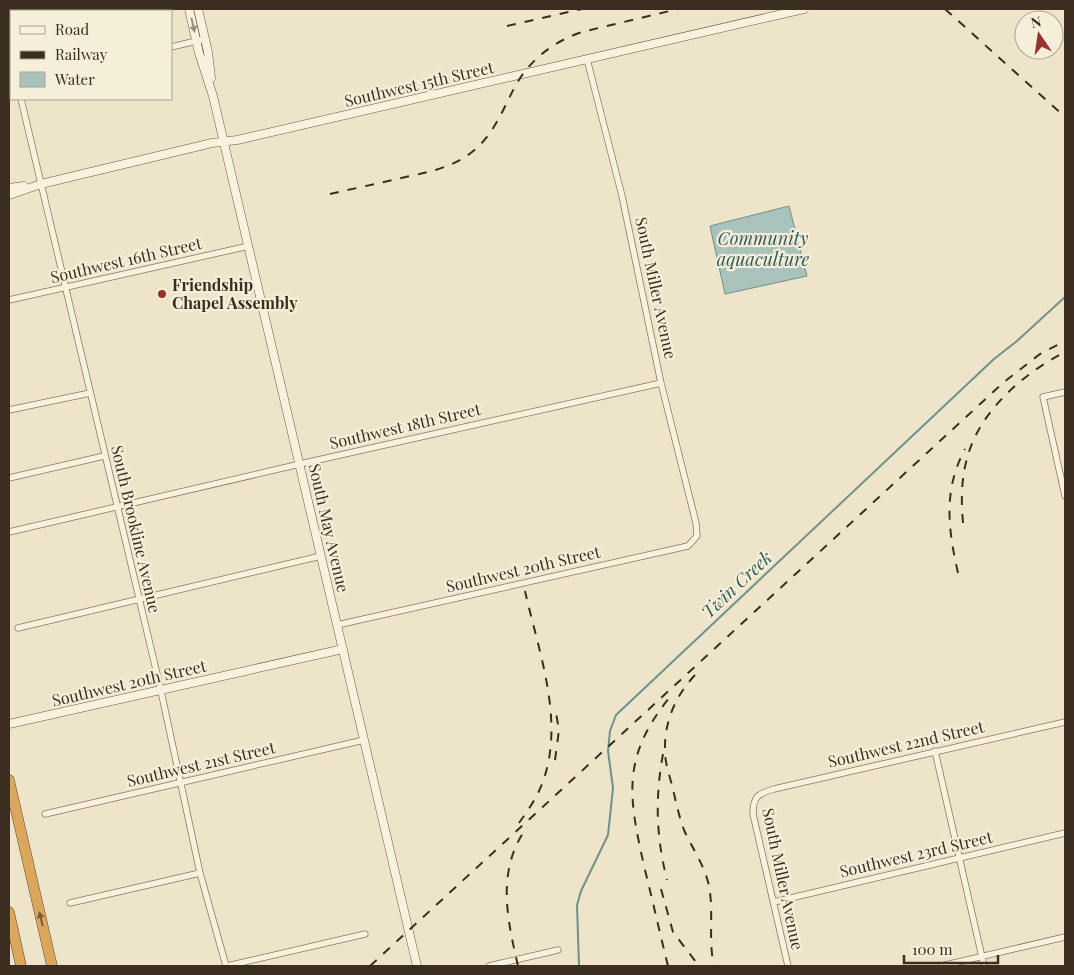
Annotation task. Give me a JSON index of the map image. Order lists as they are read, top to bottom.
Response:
{
  "streets": {
    "main road": ["Southwest 15th Street", "South May Avenue", "Southwest 20th Street"],
    "street": [
      "Southwest 16th Street",
      "South Miller Avenue",
      "Southwest 18th Street",
      "South Brookline Avenue",
      "Southwest 22nd Street",
      "Southwest 21st Street",
      "Southwest 23rd Street"
    ]
  },
  "crossings": [
    ["Southwest 15th Street", "South Miller Avenue"],
    ["Southwest 15th Street", "South May Avenue"],
    ["Southwest 15th Street", "South Brookline Avenue"],
    ["Southwest 16th Street", "South May Avenue"],
    ["Southwest 16th Street", "South Brookline Avenue"],
    ["South Miller Avenue", "Southwest 18th Street"],
    ["South Miller Avenue", "Southwest 20th Street"],
    ["South Miller Avenue", "Southwest 22nd Street"],
    ["South Miller Avenue", "Southwest 23rd Street"],
    ["Southwest 18th Street", "South May Avenue"],
    ["Southwest 18th Street", "South Brookline Avenue"],
    ["South May Avenue", "Southwest 20th Street"],
    ["South May Avenue", "Southwest 21st Street"],
    ["South Brookline Avenue", "Southwest 20th Street"],
    ["South Brookline Avenue", "Southwest 21st Street"]
  ],
  "water": ["Community aquaculture", "Twin Creek"],
  "places": ["Friendship Chapel Assembly"],
  "legend": ["Road", "Railway", "Water"],
  "scale_bar": "100 m",
  "north": "top"
}
